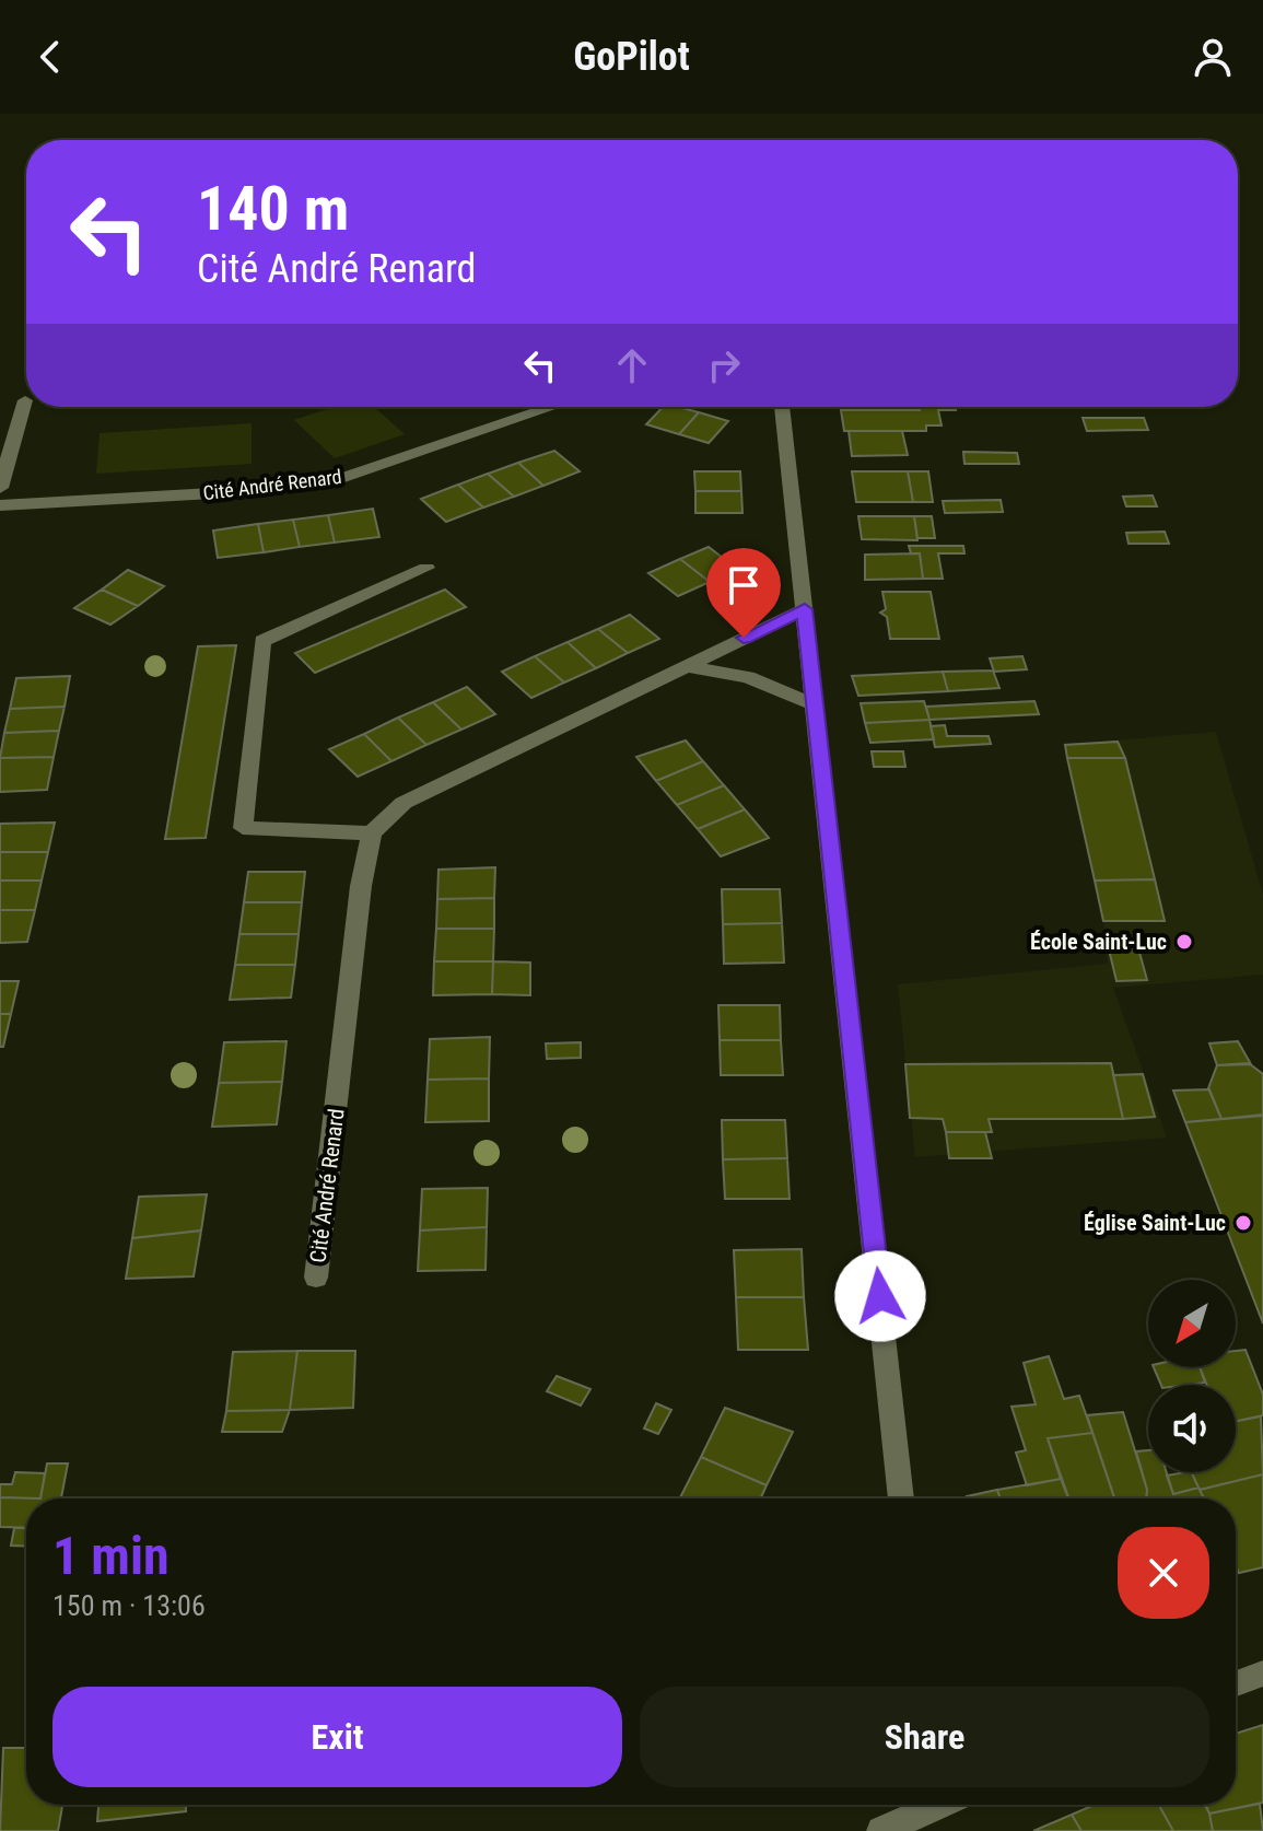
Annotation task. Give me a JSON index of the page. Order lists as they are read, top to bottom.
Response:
{
  "streets": {
    "street": ["Cité André Renard"]
  },
  "places": ["École Saint-Luc", "Église Saint-Luc"],
  "north": "bottom left",
  "page": {
    "header": "GoPilot",
    "turn": ["140 m", "Cité André Renard"],
    "heading": ["1 min", "150 m · 13:06"],
    "buttons": ["Exit", "Share"]
  }
}
